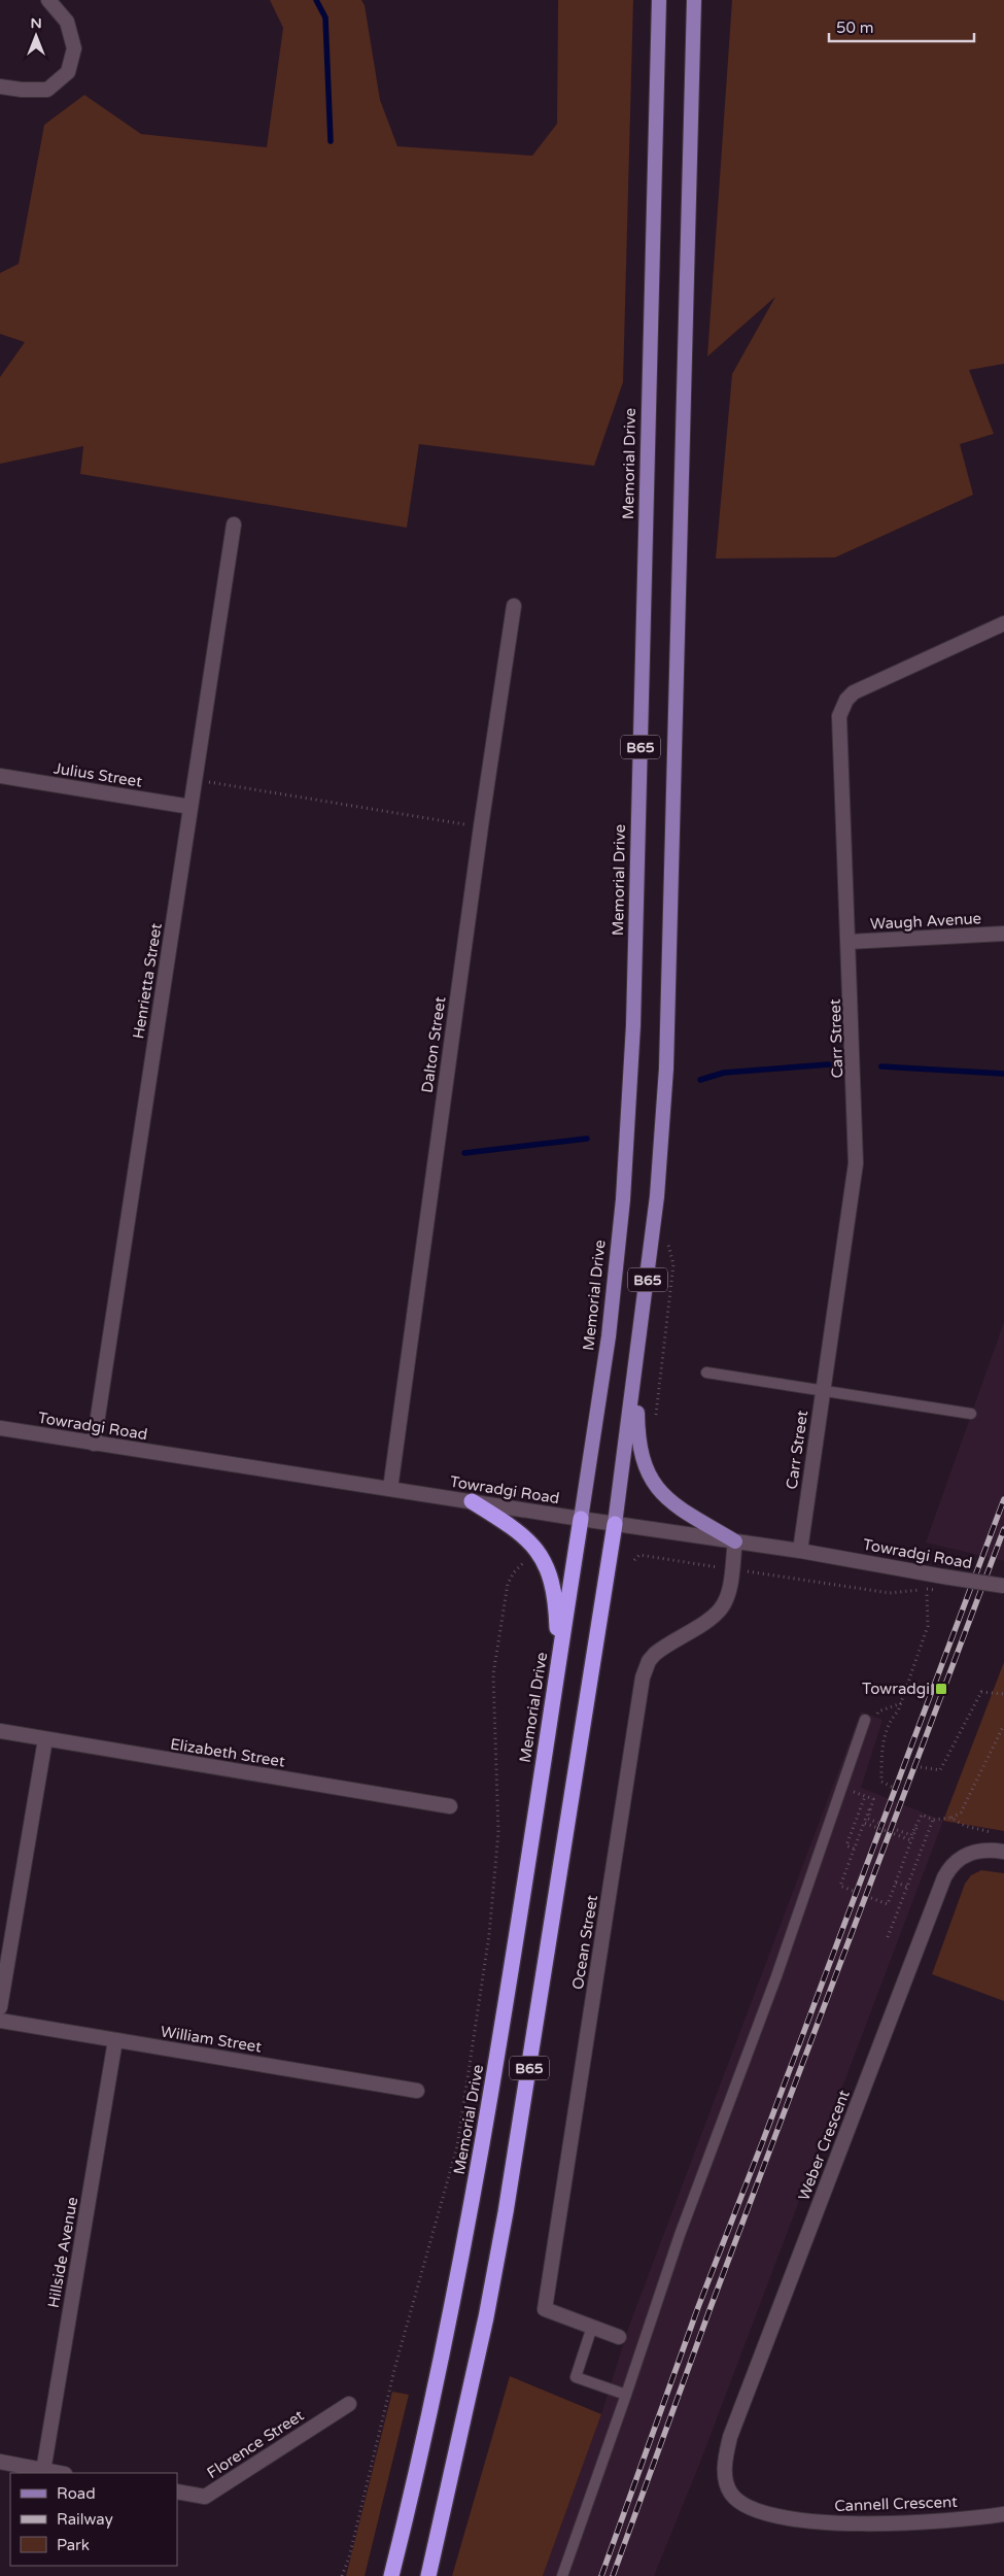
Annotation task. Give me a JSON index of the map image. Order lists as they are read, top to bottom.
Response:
{
  "streets": {
    "highway": ["Memorial Drive", "B65"],
    "street": [
      "Julius Street",
      "Waugh Avenue",
      "Henrietta Street",
      "Carr Street",
      "Dalton Street",
      "Towradgi Road",
      "Elizabeth Street",
      "Ocean Street",
      "William Street",
      "Weber Crescent",
      "Hillside Avenue",
      "Florence Street",
      "Cannell Crescent"
    ]
  },
  "crossings": [
    ["Memorial Drive", "Towradgi Road"],
    ["B65", "Towradgi Road"],
    ["Julius Street", "Henrietta Street"],
    ["Waugh Avenue", "Carr Street"],
    ["Henrietta Street", "Towradgi Road"],
    ["Carr Street", "Towradgi Road"],
    ["Dalton Street", "Towradgi Road"],
    ["Towradgi Road", "Ocean Street"],
    ["William Street", "Hillside Avenue"],
    ["Weber Crescent", "Cannell Crescent"]
  ],
  "places": {
    "transit": ["Towradgi"]
  },
  "legend": ["Road", "Railway", "Park"],
  "scale_bar": "50 m",
  "north": "top"
}
